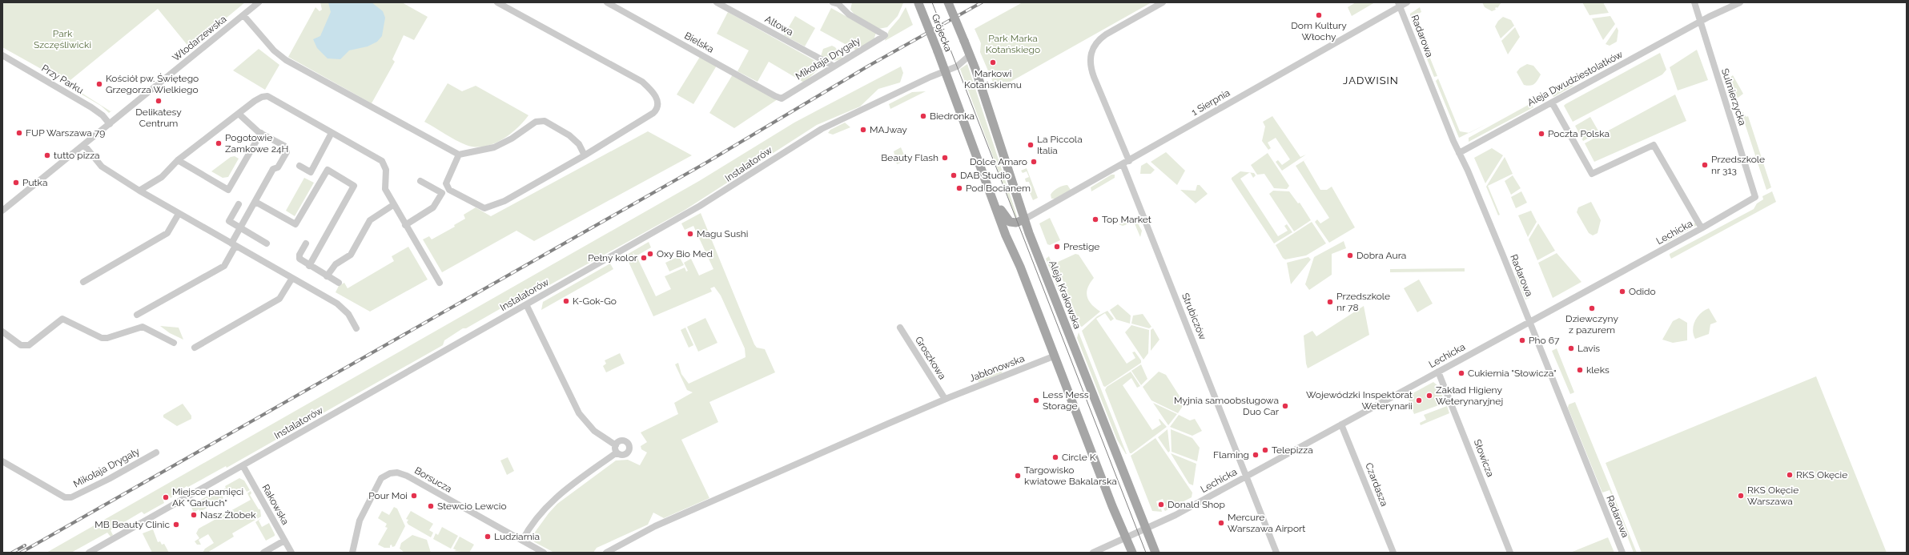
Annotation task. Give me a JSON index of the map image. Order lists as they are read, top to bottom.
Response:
{
  "streets": {
    "main road": ["Grójecka", "Aleja Krakowska"],
    "street": [
      "Altowa",
      "Radarowa",
      "Włodarzewska",
      "Bielska",
      "Mikołaja Drygały",
      "Aleja Dwudziestolatków",
      "Przy Parku",
      "Sulmierzycka",
      "1 Sierpnia",
      "Instalatorów",
      "Lechicka",
      "Strubiczów",
      "Groszkowa",
      "Jabłonowska",
      "Słowicza",
      "Borsucza",
      "Czardasza",
      "Rakowska"
    ]
  },
  "crossings": [
    ["Altowa", "Mikołaja Drygały"],
    ["Grójecka", "Instalatorów"],
    ["Grójecka", "Aleja Krakowska"],
    ["Radarowa", "Aleja Dwudziestolatków"],
    ["Radarowa", "1 Sierpnia"],
    ["Radarowa", "Lechicka"],
    ["Włodarzewska", "Przy Parku"],
    ["Bielska", "Mikołaja Drygały"],
    ["Aleja Dwudziestolatków", "Sulmierzycka"],
    ["Sulmierzycka", "Lechicka"],
    ["1 Sierpnia", "Aleja Krakowska"],
    ["1 Sierpnia", "Strubiczów"],
    ["Instalatorów", "Aleja Krakowska"],
    ["Instalatorów", "Rakowska"],
    ["Lechicka", "Aleja Krakowska"],
    ["Lechicka", "Strubiczów"],
    ["Lechicka", "Słowicza"],
    ["Lechicka", "Czardasza"],
    ["Groszkowa", "Jabłonowska"]
  ],
  "districts": ["JADWISIN"],
  "parks": ["Park Szczęśliwicki", "Park Marka Kotańskiego"],
  "places": [
    "Dom Kultury Włochy",
    "Markowi Kotańskiemu",
    "Kościół pw. Świętego Grzegorza Wielkiego",
    "Delikatesy Centrum",
    "Biedronka",
    "MAJway",
    "FUP Warszawa 79",
    "Poczta Polska",
    "Pogotowie Zamkowe 24H",
    "La Piccola Italia",
    "tutto pizza",
    "Beauty Flash",
    "Dolce Amaro",
    "Przedszkole nr 313",
    "DAB Studio",
    "Putka",
    "Pod Bocianem",
    "Top Market",
    "Magu Sushi",
    "Prestige",
    "Oxy Bio Med",
    "Dobra Aura",
    "Pełny kolor",
    "Odido",
    "K-Gok-Go",
    "Przedszkole nr 78",
    "Dziewczyny z pazurem",
    "Pho 67",
    "Lavis",
    "kleks",
    "Cukiernia \"Słowicza\"",
    "Zakład Higieny Weterynaryjnej",
    "Less Mess Storage",
    "Wojewódzki Inspektorat Weterynarii",
    "Myjnia samoobsługowa Duo Car",
    "Telepizza",
    "Flaming",
    "Circle K",
    "RKS Okęcie",
    "Targowisko kwiatowe Bakalarska",
    "Pour Moi",
    "RKS Okęcie Warszawa",
    "Miejsce pamięci AK \"Garłuch\"",
    "Donald Shop",
    "Stewcio Lewcio",
    "Nasz Żłobek",
    "Mercure Warszawa Airport",
    "MB Beauty Clinic",
    "Ludziarnia"
  ]
}
